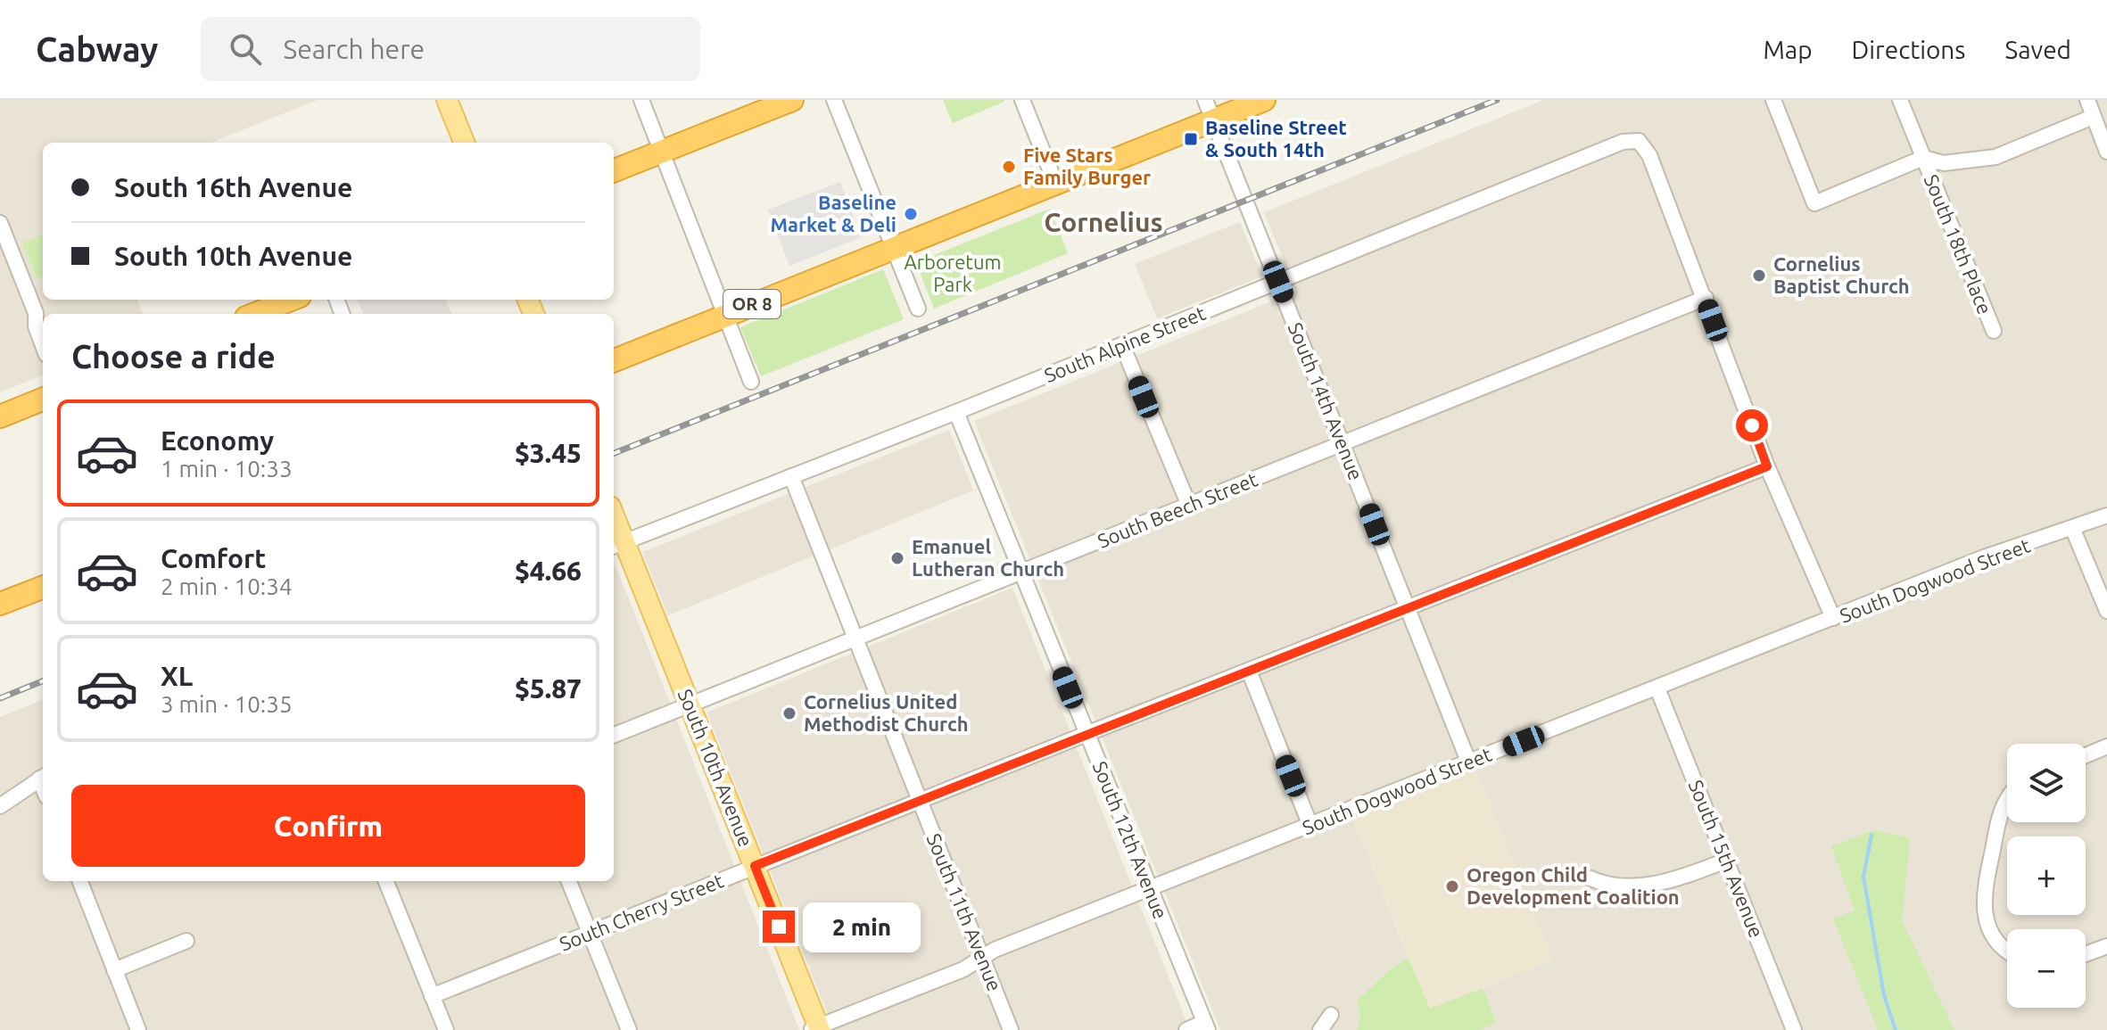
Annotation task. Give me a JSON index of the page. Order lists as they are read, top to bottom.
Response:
{
  "streets": {
    "highway": ["OR 8"],
    "main road": ["South 10th Avenue"],
    "street": [
      "South 18th Place",
      "South Alpine Street",
      "South 14th Avenue",
      "South Beech Street",
      "South Dogwood Street",
      "South 12th Avenue",
      "South 15th Avenue",
      "South Cherry Street",
      "South 11th Avenue"
    ]
  },
  "crossings": [
    ["OR 8", "South 14th Avenue"],
    ["South Alpine Street", "South 14th Avenue"],
    ["South Alpine Street", "South Beech Street"],
    ["South Alpine Street", "South 10th Avenue"],
    ["South Alpine Street", "South 12th Avenue"],
    ["South Alpine Street", "South 11th Avenue"],
    ["South 14th Avenue", "South Beech Street"],
    ["South 14th Avenue", "South Dogwood Street"],
    ["South 14th Avenue", "South Cherry Street"],
    ["South Beech Street", "South 10th Avenue"],
    ["South Beech Street", "South 12th Avenue"],
    ["South Beech Street", "South 11th Avenue"],
    ["South Dogwood Street", "South 10th Avenue"],
    ["South Dogwood Street", "South 12th Avenue"],
    ["South Dogwood Street", "South 15th Avenue"],
    ["South Dogwood Street", "South 11th Avenue"],
    ["South 10th Avenue", "South Cherry Street"],
    ["South 12th Avenue", "South Cherry Street"],
    ["South Cherry Street", "South 11th Avenue"]
  ],
  "districts": ["Cornelius"],
  "parks": ["Arboretum Park"],
  "places": {
    "transit": ["Baseline Street & South 14th"],
    "other": [
      "Five Stars Family Burger",
      "Baseline Market & Deli",
      "Cornelius Baptist Church",
      "Emanuel Lutheran Church",
      "Cornelius United Methodist Church",
      "Oregon Child Development Coalition"
    ]
  },
  "page": {
    "header": "Cabway",
    "search": "Search here",
    "nav": ["Map", "Directions", "Saved"],
    "banner": ["South 16th Avenue", "South 10th Avenue"],
    "heading": "Choose a ride",
    "list": [
      {
        "name": "Economy",
        "note": "1 min · 10:33",
        "value": "$3.45"
      },
      {
        "name": "Comfort",
        "note": "2 min · 10:34",
        "value": "$4.66"
      },
      {
        "name": "XL",
        "note": "3 min · 10:35",
        "value": "$5.87"
      }
    ],
    "map_buttons": ["+", "−"],
    "buttons": "Confirm",
    "bubble": "2 min"
  }
}
